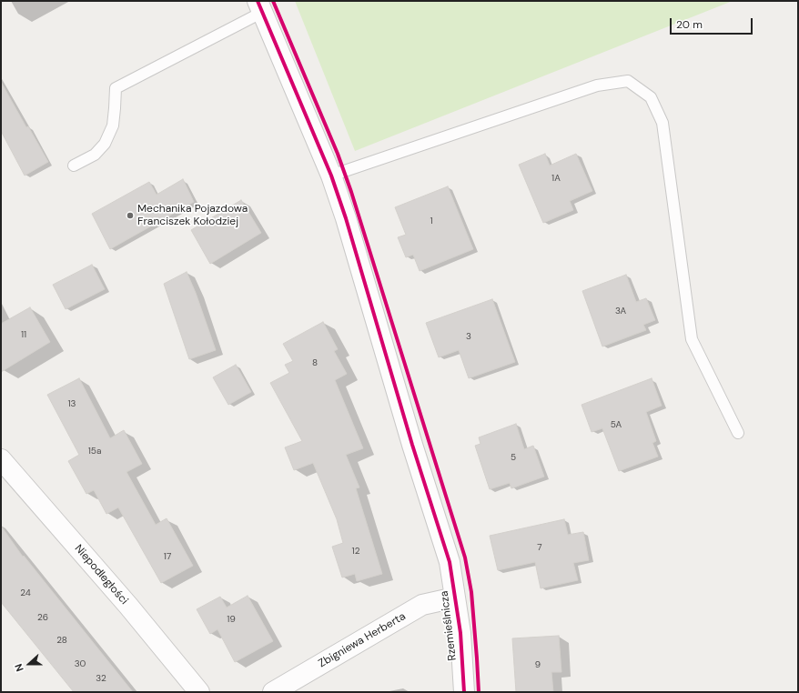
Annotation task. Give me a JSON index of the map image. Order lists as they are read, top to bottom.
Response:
{
  "streets": {
    "street": ["Niepodległości", "Rzemieślnicza", "Zbigniewa Herberta"]
  },
  "crossings": [
    ["Rzemieślnicza", "Zbigniewa Herberta"]
  ],
  "places": ["Mechanika Pojazdowa Franciszek Kołodziej"],
  "house_numbers": [
    "1A",
    "1",
    "3A",
    "11",
    "3",
    "8",
    "13",
    "5A",
    "15a",
    "5",
    "7",
    "12",
    "17",
    "24",
    "26",
    "19",
    "28",
    "30",
    "9",
    "32"
  ],
  "scale_bar": "20 m",
  "north": "left"
}
